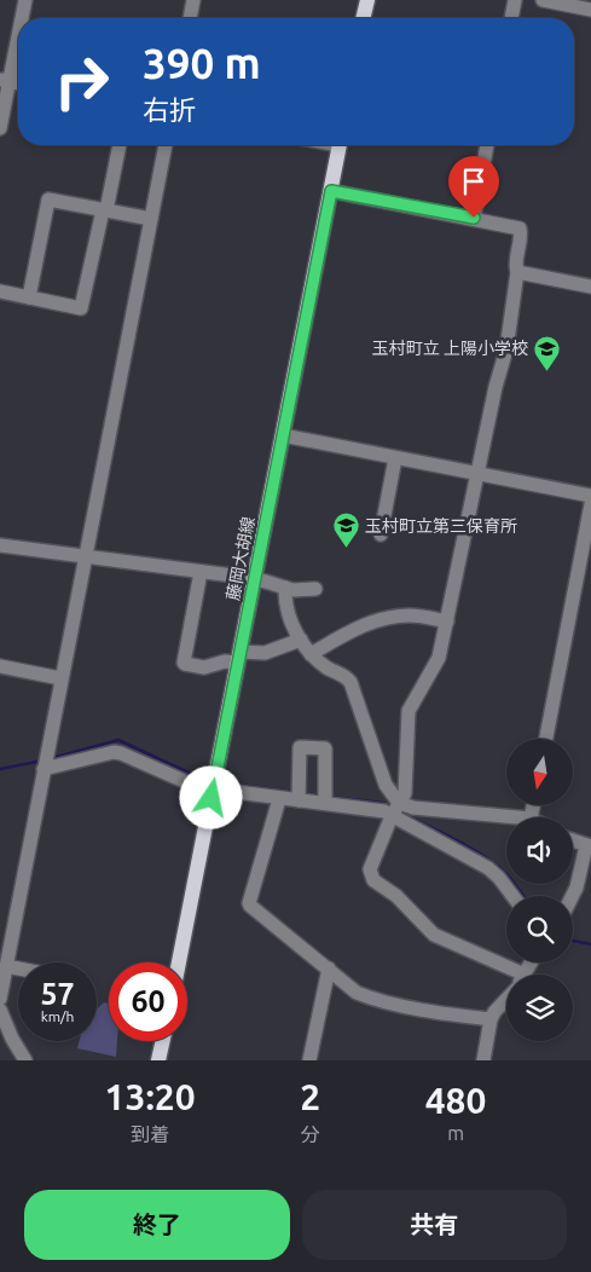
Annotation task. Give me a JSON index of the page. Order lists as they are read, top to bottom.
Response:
{
  "streets": {
    "main road": ["藤岡大胡線"]
  },
  "places": {
    "school or university": ["玉村町立 上陽小学校", "玉村町立第三保育所"]
  },
  "north": "bottom",
  "page": {
    "turn": ["390 m", "右折"],
    "speed": "57 km/h",
    "limit": "60",
    "eta": [
      "13:20",
      "到着",
      "2",
      "分",
      "480",
      "m"
    ],
    "buttons": ["終了", "共有"]
  }
}
